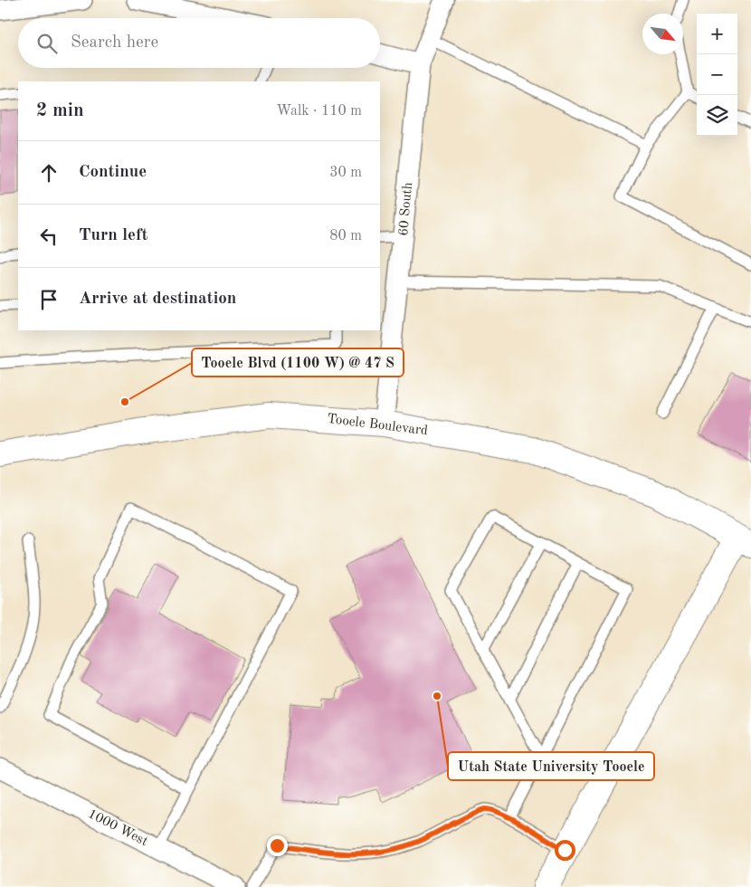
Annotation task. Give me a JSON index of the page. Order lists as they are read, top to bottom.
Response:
{
  "streets": {
    "street": ["60 South", "Tooele Boulevard", "1000 West"]
  },
  "crossings": [
    ["60 South", "Tooele Boulevard"]
  ],
  "places": ["Tooele Blvd (1100 W) @ 47 S", "Utah State University Tooele"],
  "north": "bottom right",
  "page": {
    "map_buttons": ["+", "−"],
    "search": "Search here",
    "heading": ["2 min", "Walk · 110 m"],
    "list": [
      ["Continue", "30 m"],
      ["Turn left", "80 m"],
      "Arrive at destination"
    ]
  }
}
